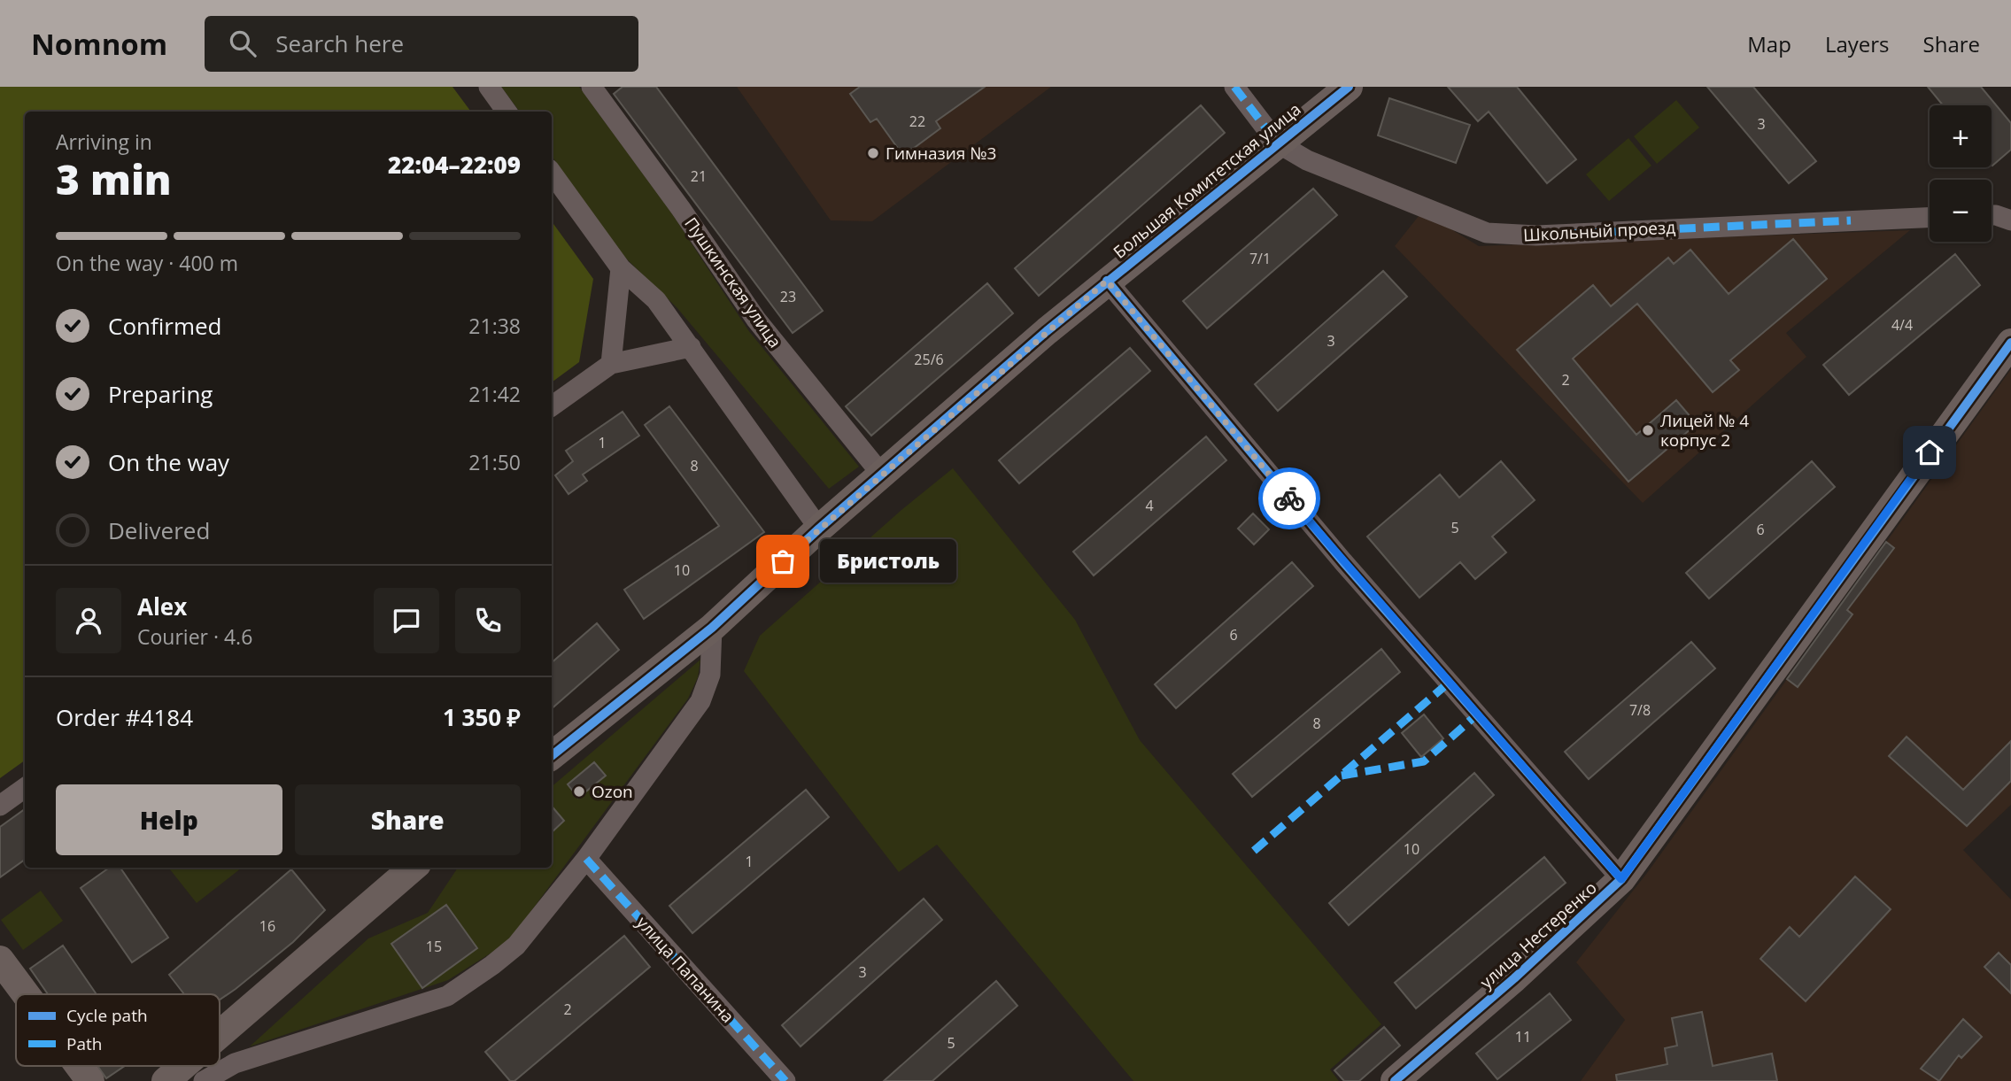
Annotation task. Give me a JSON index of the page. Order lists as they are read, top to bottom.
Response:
{
  "streets": {
    "street": [
      "Большая Комитетская улица",
      "Школьный проезд",
      "Пушкинская улица",
      "улица Нестеренко",
      "улица Папанина"
    ]
  },
  "crossings": [
    ["Большая Комитетская улица", "Школьный проезд"],
    ["Большая Комитетская улица", "Пушкинская улица"]
  ],
  "places": [
    "Гимназия №3",
    "Лицей № 4 корпус 2",
    "Бристоль",
    "Ozon"
  ],
  "house_numbers": [
    "22",
    "3",
    "21",
    "7/1",
    "23",
    "4/4",
    "3",
    "25/6",
    "2",
    "1",
    "8",
    "4",
    "5",
    "6",
    "10",
    "6",
    "7/8",
    "8",
    "10",
    "1",
    "16",
    "15",
    "3",
    "2",
    "11",
    "5"
  ],
  "legend": ["Cycle path", "Path"],
  "page": {
    "header": "Nomnom",
    "search": "Search here",
    "nav": ["Map", "Layers", "Share"],
    "map_buttons": ["+", "−"],
    "heading": ["3 min", "Arriving in", "22:04–22:09"],
    "panel": [
      "Alex",
      "Courier · 4.6",
      "Order #4184",
      "1 350 ₽"
    ],
    "bar": "On the way · 400 m",
    "list": [
      ["Confirmed", "21:38"],
      ["Preparing", "21:42"],
      ["On the way", "21:50"],
      "Delivered"
    ],
    "bubble": "Бристоль",
    "buttons": ["Help", "Share"]
  }
}
